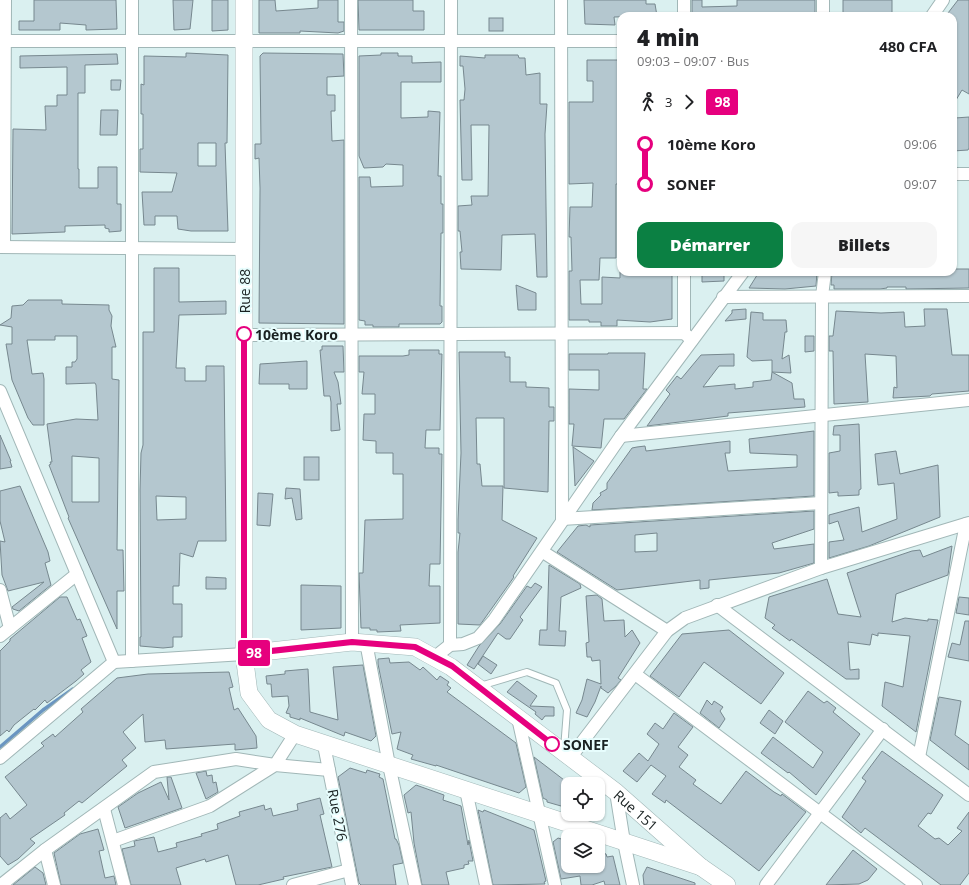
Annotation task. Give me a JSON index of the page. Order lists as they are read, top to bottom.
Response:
{
  "streets": {
    "main road": ["Rue 88", "Rue 151"],
    "street": ["Rue 276"]
  },
  "crossings": [
    ["Rue 88", "Rue 151"],
    ["Rue 88", "Rue 276"]
  ],
  "places": ["10ème Koro", "SONEF"],
  "lines": ["bus line 98"],
  "page": {
    "on_map": "98",
    "heading": ["4 min", "09:03 – 09:07 · Bus", "480 CFA"],
    "legs": ["3", "98"],
    "list": [
      {
        "name": "10ème Koro",
        "value": "09:06"
      },
      {
        "name": "SONEF",
        "value": "09:07"
      }
    ],
    "buttons": ["Démarrer", "Billets"]
  }
}
